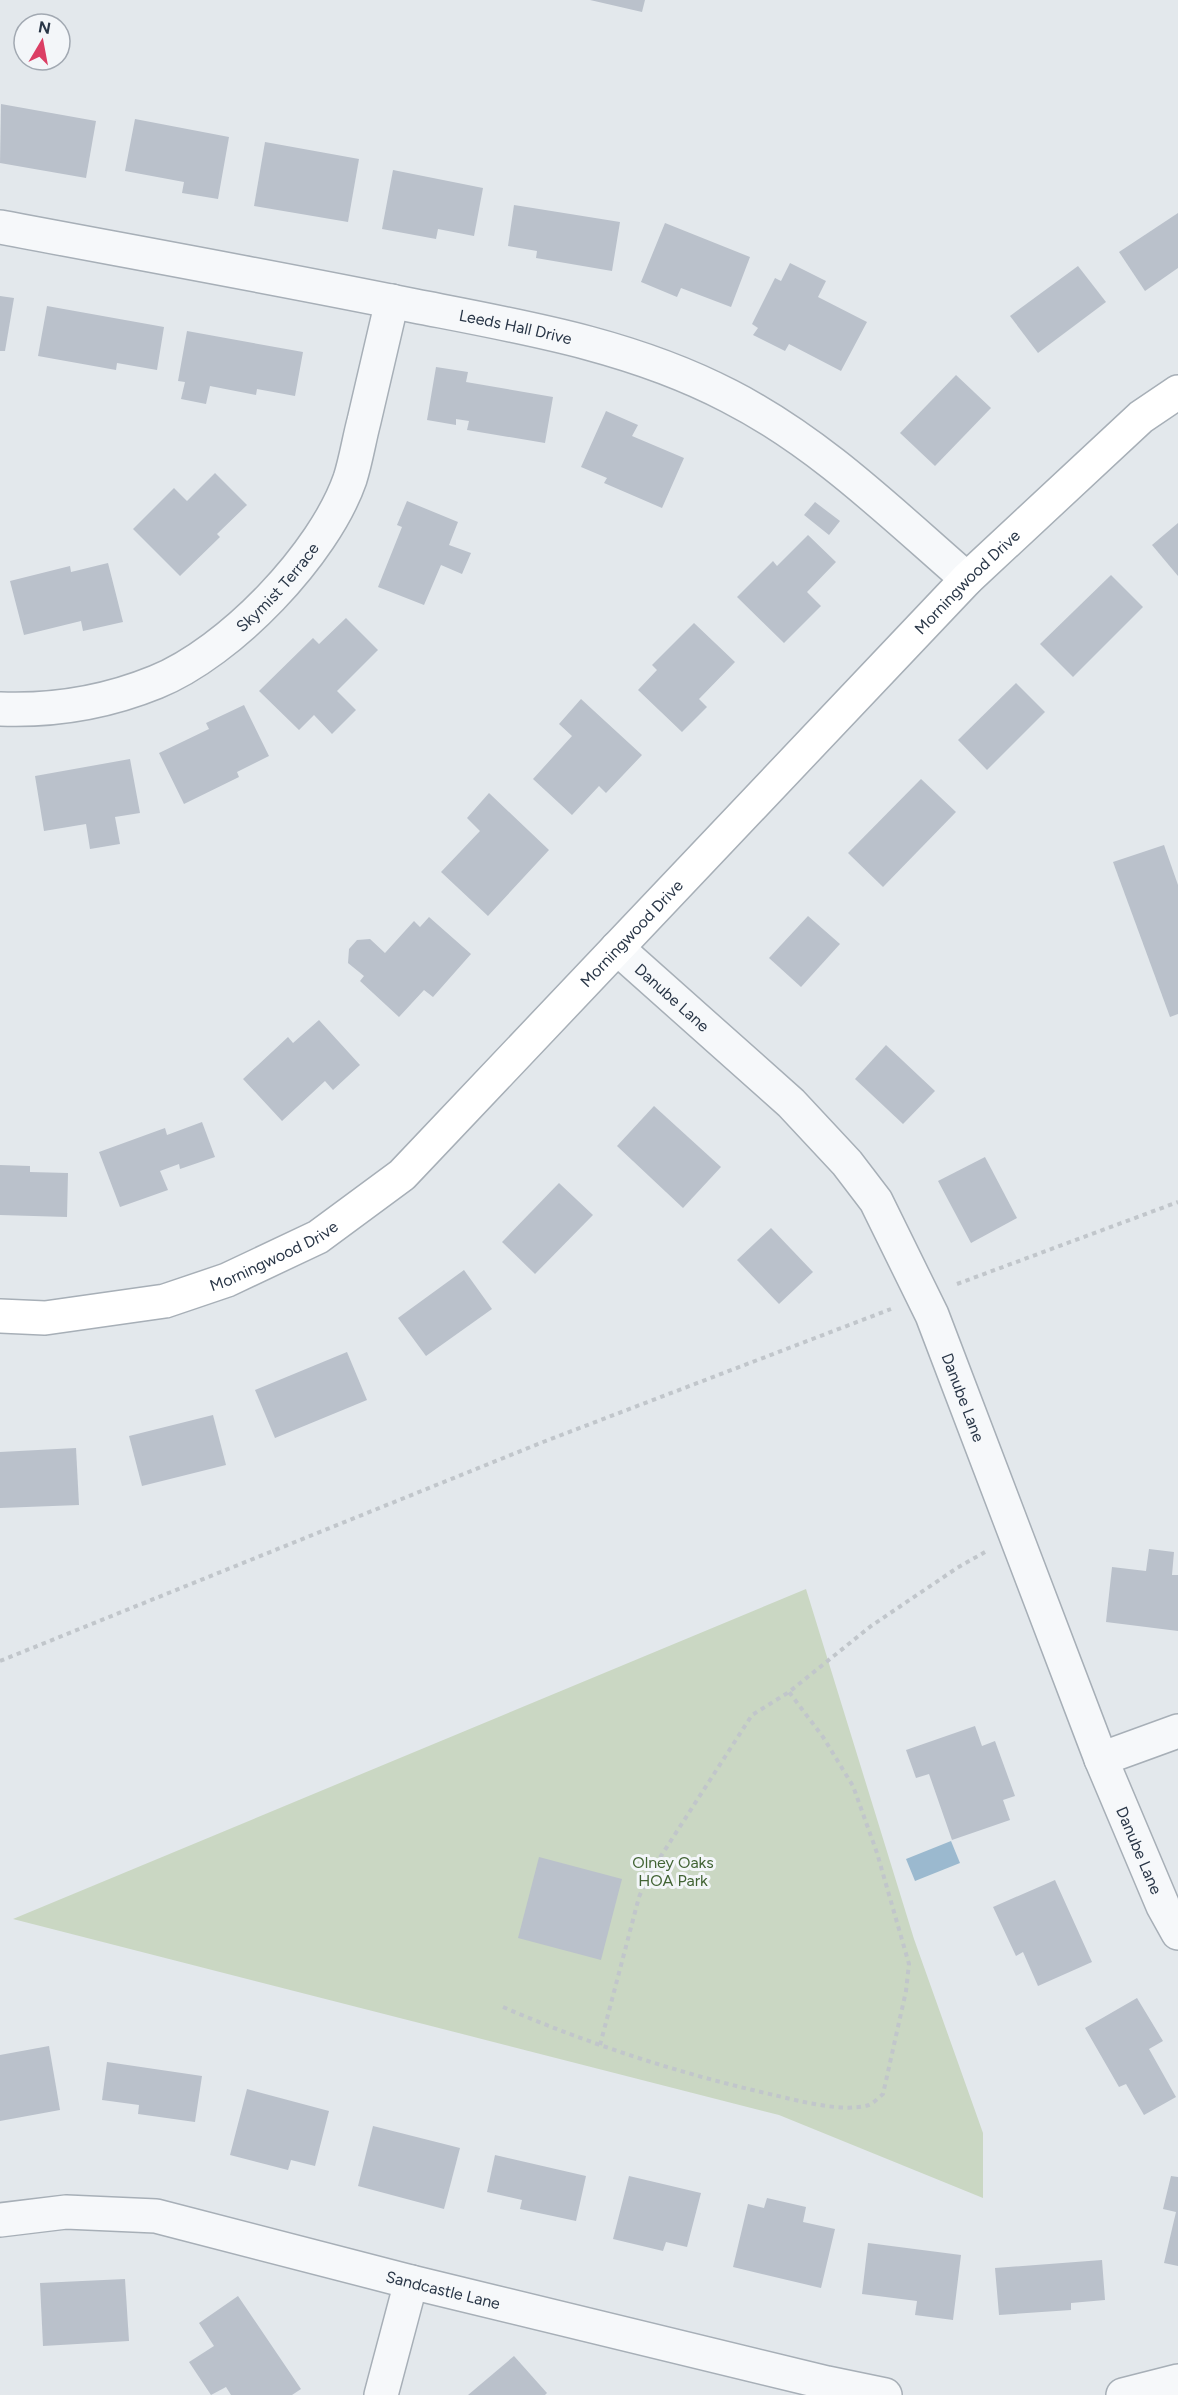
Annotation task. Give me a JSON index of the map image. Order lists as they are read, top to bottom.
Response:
{
  "streets": {
    "street": [
      "Leeds Hall Drive",
      "Morningwood Drive",
      "Skymist Terrace",
      "Danube Lane",
      "Sandcastle Lane"
    ]
  },
  "crossings": [
    ["Leeds Hall Drive", "Morningwood Drive"],
    ["Leeds Hall Drive", "Skymist Terrace"],
    ["Morningwood Drive", "Danube Lane"]
  ],
  "parks": ["Olney Oaks HOA Park"],
  "north": "top"
}
